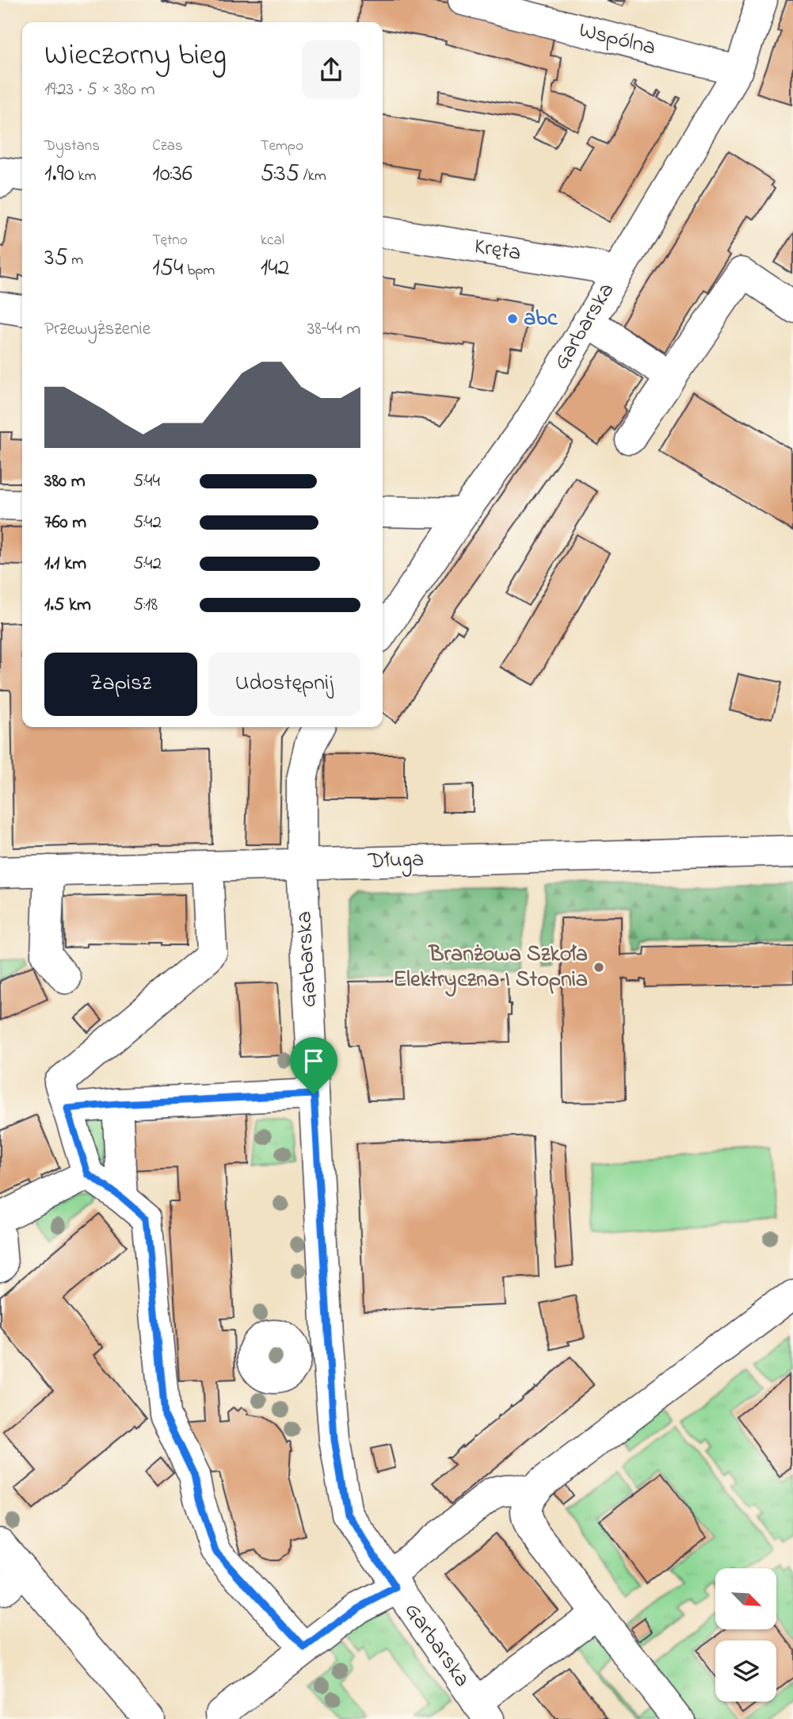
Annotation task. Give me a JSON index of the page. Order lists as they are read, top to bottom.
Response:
{
  "streets": {
    "street": [
      "Wspólna",
      "Kręta",
      "Garbarska",
      "Długa"
    ]
  },
  "crossings": [
    ["Wspólna", "Garbarska"],
    ["Kręta", "Garbarska"],
    ["Garbarska", "Długa"]
  ],
  "places": ["abc", "Branżowa Szkoła Elektryczna I Stopnia"],
  "north": "bottom right",
  "page": {
    "heading": ["Wieczorny bieg", "19:23 · 5 × 380 m"],
    "stats": [
      ["Dystans", "1.90 km"],
      ["Czas", "10:36"],
      ["Tempo", "5:35 /km"],
      ["35 m"],
      ["Tętno", "154 bpm"],
      ["kcal", "142"]
    ],
    "chart": ["Przewyższenie", "38–44 m"],
    "list": [
      {
        "name": "380 m",
        "note": "5:44"
      },
      {
        "name": "760 m",
        "note": "5:42"
      },
      {
        "name": "1.1 km",
        "note": "5:42"
      },
      {
        "name": "1.5 km",
        "note": "5:18"
      }
    ],
    "buttons": ["Zapisz", "Udostępnij"]
  }
}
